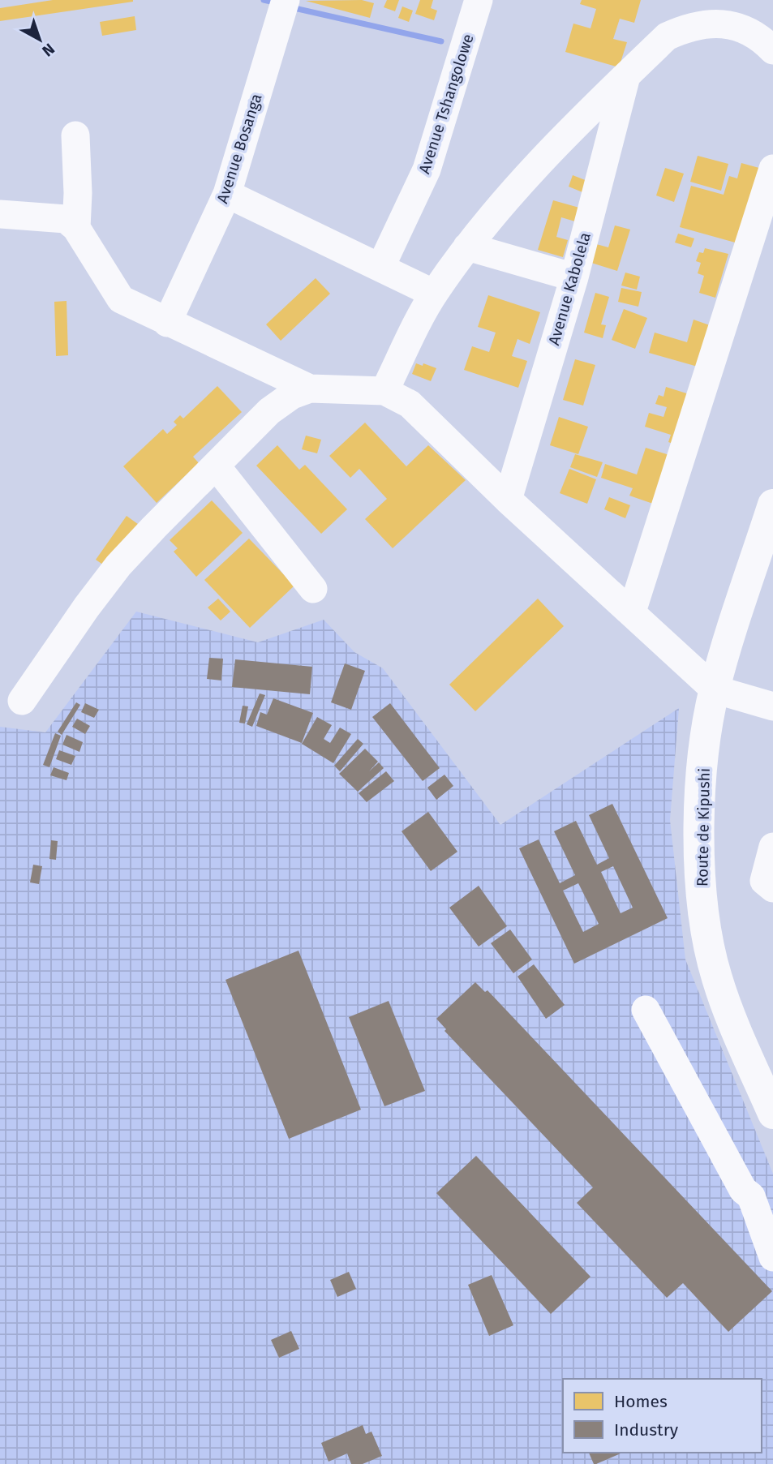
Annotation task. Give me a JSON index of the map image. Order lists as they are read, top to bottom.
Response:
{
  "streets": {
    "highway": ["Route de Kipushi"],
    "street": ["Avenue Tshangolowe", "Avenue Bosanga", "Avenue Kabolela"]
  },
  "legend": ["Homes", "Industry"],
  "north": "bottom right"
}
